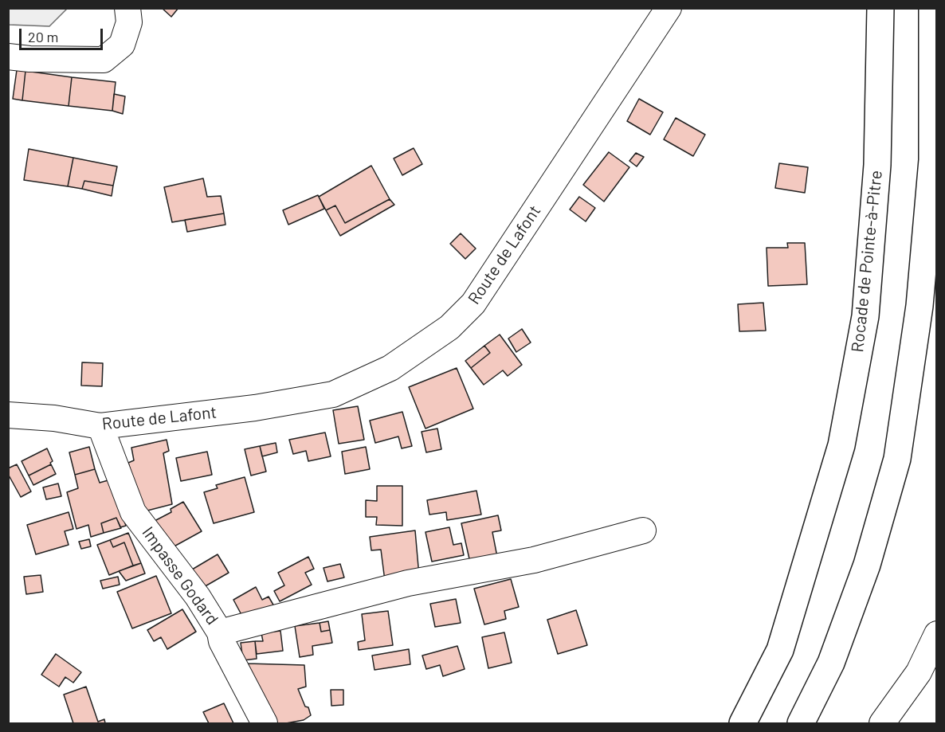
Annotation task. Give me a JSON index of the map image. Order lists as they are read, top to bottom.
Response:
{
  "streets": {
    "highway": ["Rocade de Pointe-à-Pitre"],
    "street": ["Route de Lafont", "Impasse Godard"]
  },
  "crossings": [
    ["Route de Lafont", "Impasse Godard"]
  ],
  "scale_bar": "20 m"
}
